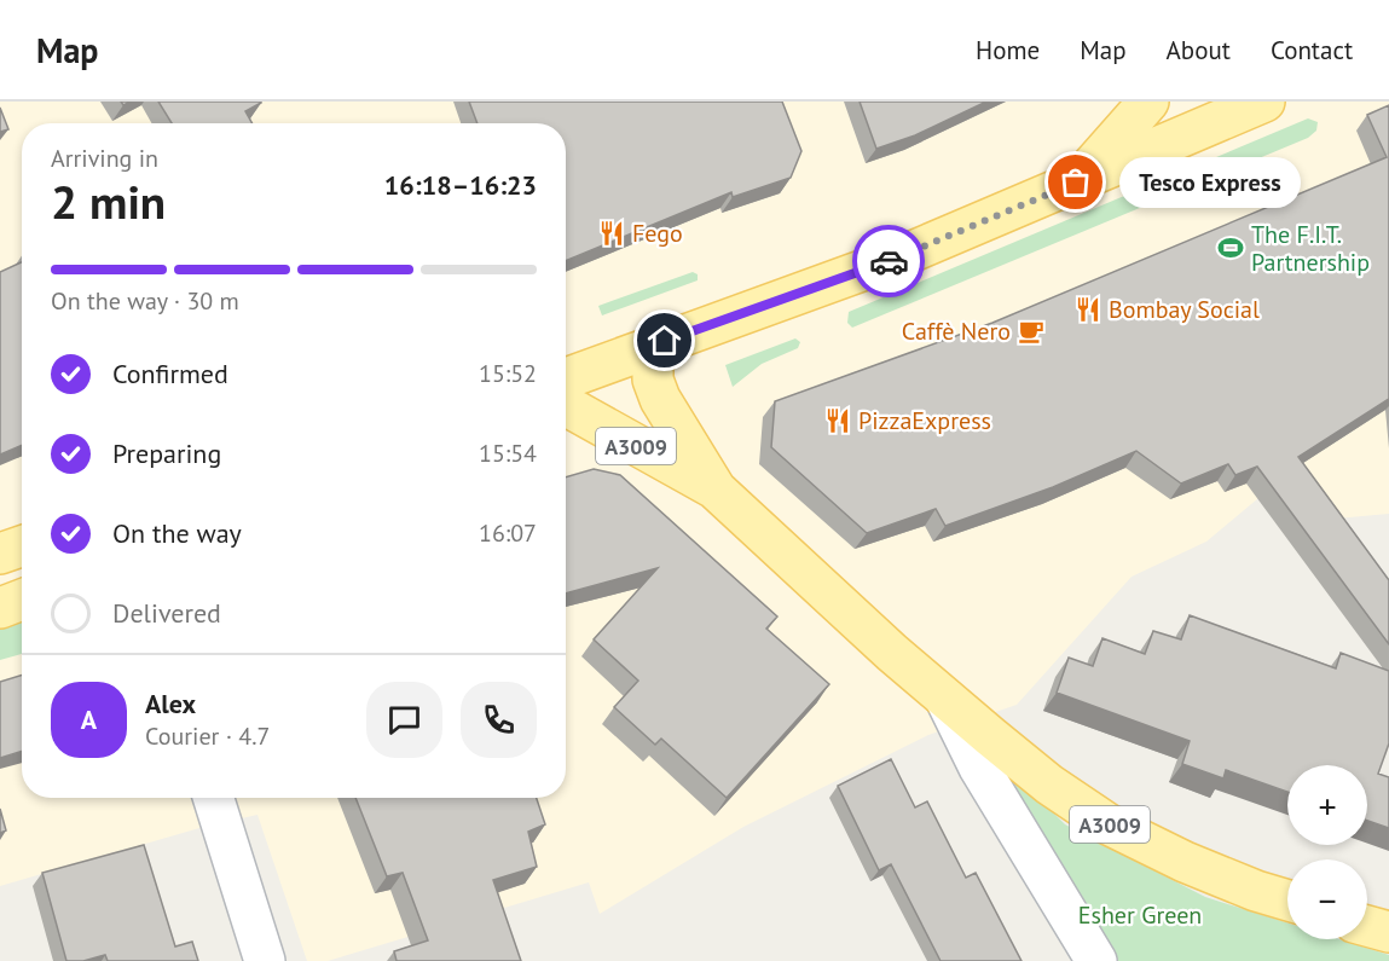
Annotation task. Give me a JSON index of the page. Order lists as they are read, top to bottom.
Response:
{
  "streets": {
    "main road": ["A3009"]
  },
  "parks": ["Esher Green"],
  "places": {
    "other": ["Tesco Express"],
    "restaurant": ["Fego", "Bombay Social", "PizzaExpress"],
    "sports": ["The F.I.T. Partnership"],
    "cafe": ["Caffè Nero"]
  },
  "page": {
    "header": "Map",
    "nav": [
      "Home",
      "Map",
      "About",
      "Contact"
    ],
    "heading": ["2 min", "Arriving in", "16:18–16:23"],
    "panel": ["Alex", "Courier · 4.7"],
    "bubble": "Tesco Express",
    "bar": "On the way · 30 m",
    "list": [
      ["Confirmed", "15:52"],
      ["Preparing", "15:54"],
      ["On the way", "16:07"],
      "Delivered"
    ],
    "round": "A",
    "map_buttons": ["+", "−"]
  }
}
